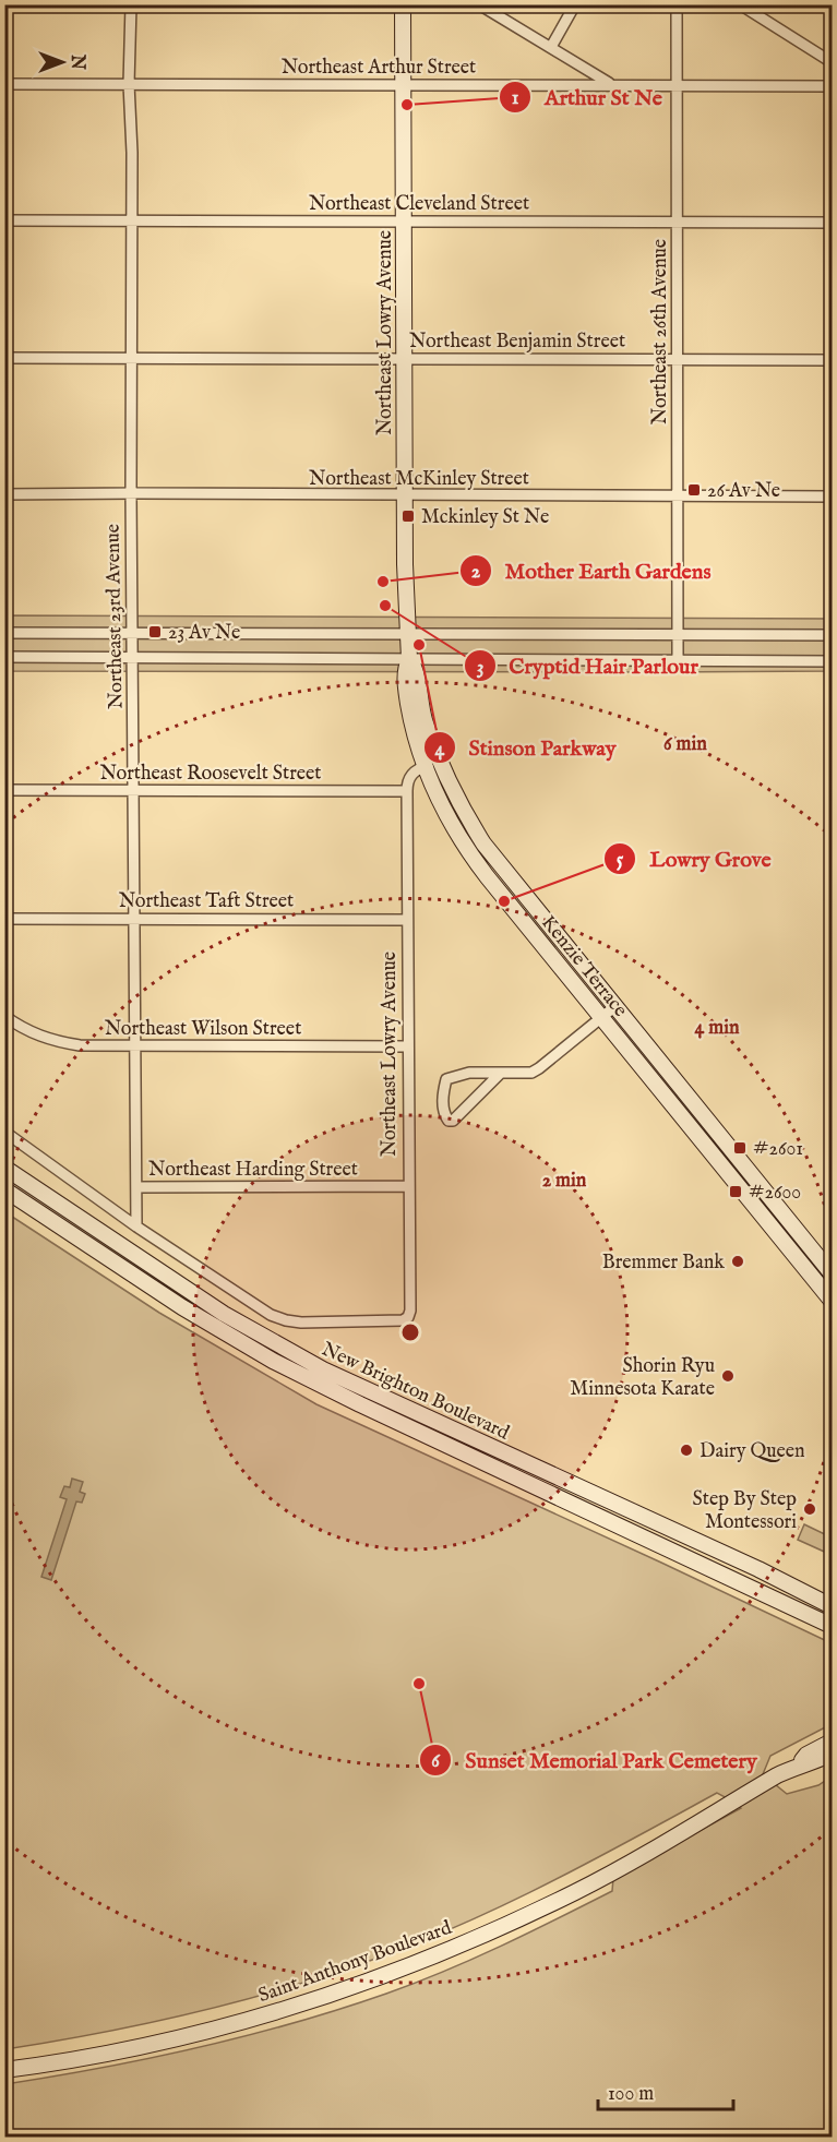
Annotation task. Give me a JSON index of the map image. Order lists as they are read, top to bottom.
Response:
{
  "streets": {
    "main road": [
      "Northeast Lowry Avenue",
      "Kenzie Terrace",
      "New Brighton Boulevard",
      "Saint Anthony Boulevard"
    ],
    "street": [
      "Northeast Arthur Street",
      "Northeast Cleveland Street",
      "Northeast 26th Avenue",
      "Northeast Benjamin Street",
      "Northeast McKinley Street",
      "Northeast 23rd Avenue",
      "Northeast Roosevelt Street",
      "Northeast Taft Street",
      "Northeast Wilson Street",
      "Northeast Harding Street"
    ]
  },
  "crossings": [
    ["Northeast Arthur Street", "Northeast 26th Avenue"],
    ["Northeast Arthur Street", "Northeast Lowry Avenue"],
    ["Northeast Arthur Street", "Northeast 23rd Avenue"],
    ["Northeast Cleveland Street", "Northeast 26th Avenue"],
    ["Northeast Cleveland Street", "Northeast Lowry Avenue"],
    ["Northeast Cleveland Street", "Northeast 23rd Avenue"],
    ["Northeast 26th Avenue", "Northeast Benjamin Street"],
    ["Northeast 26th Avenue", "Northeast McKinley Street"],
    ["Northeast Lowry Avenue", "Northeast Benjamin Street"],
    ["Northeast Lowry Avenue", "Northeast McKinley Street"],
    ["Northeast Lowry Avenue", "Northeast 23rd Avenue"],
    ["Northeast Lowry Avenue", "Northeast Roosevelt Street"],
    ["Northeast Lowry Avenue", "Northeast Taft Street"],
    ["Northeast Lowry Avenue", "Kenzie Terrace"],
    ["Northeast Lowry Avenue", "Northeast Wilson Street"],
    ["Northeast Lowry Avenue", "Northeast Harding Street"],
    ["Northeast Benjamin Street", "Northeast 23rd Avenue"],
    ["Northeast McKinley Street", "Northeast 23rd Avenue"],
    ["Northeast 23rd Avenue", "Northeast Roosevelt Street"],
    ["Northeast 23rd Avenue", "Northeast Taft Street"],
    ["Northeast 23rd Avenue", "Northeast Wilson Street"],
    ["Northeast 23rd Avenue", "Northeast Harding Street"]
  ],
  "places": {
    "other": [
      "Arthur St Ne",
      "Mother Earth Gardens",
      "Cryptid Hair Parlour",
      "Stinson Parkway",
      "Lowry Grove",
      "Bremmer Bank",
      "Shorin Ryu Minnesota Karate",
      "Dairy Queen",
      "Step By Step Montessori",
      "Sunset Memorial Park Cemetery"
    ],
    "transit": [
      "26 Av Ne",
      "Mckinley St Ne",
      "23 Av Ne",
      "#2601",
      "#2600"
    ]
  },
  "scale_bar": "100 m",
  "north": "right",
  "rings": ["6 min", "4 min", "2 min"]
}
